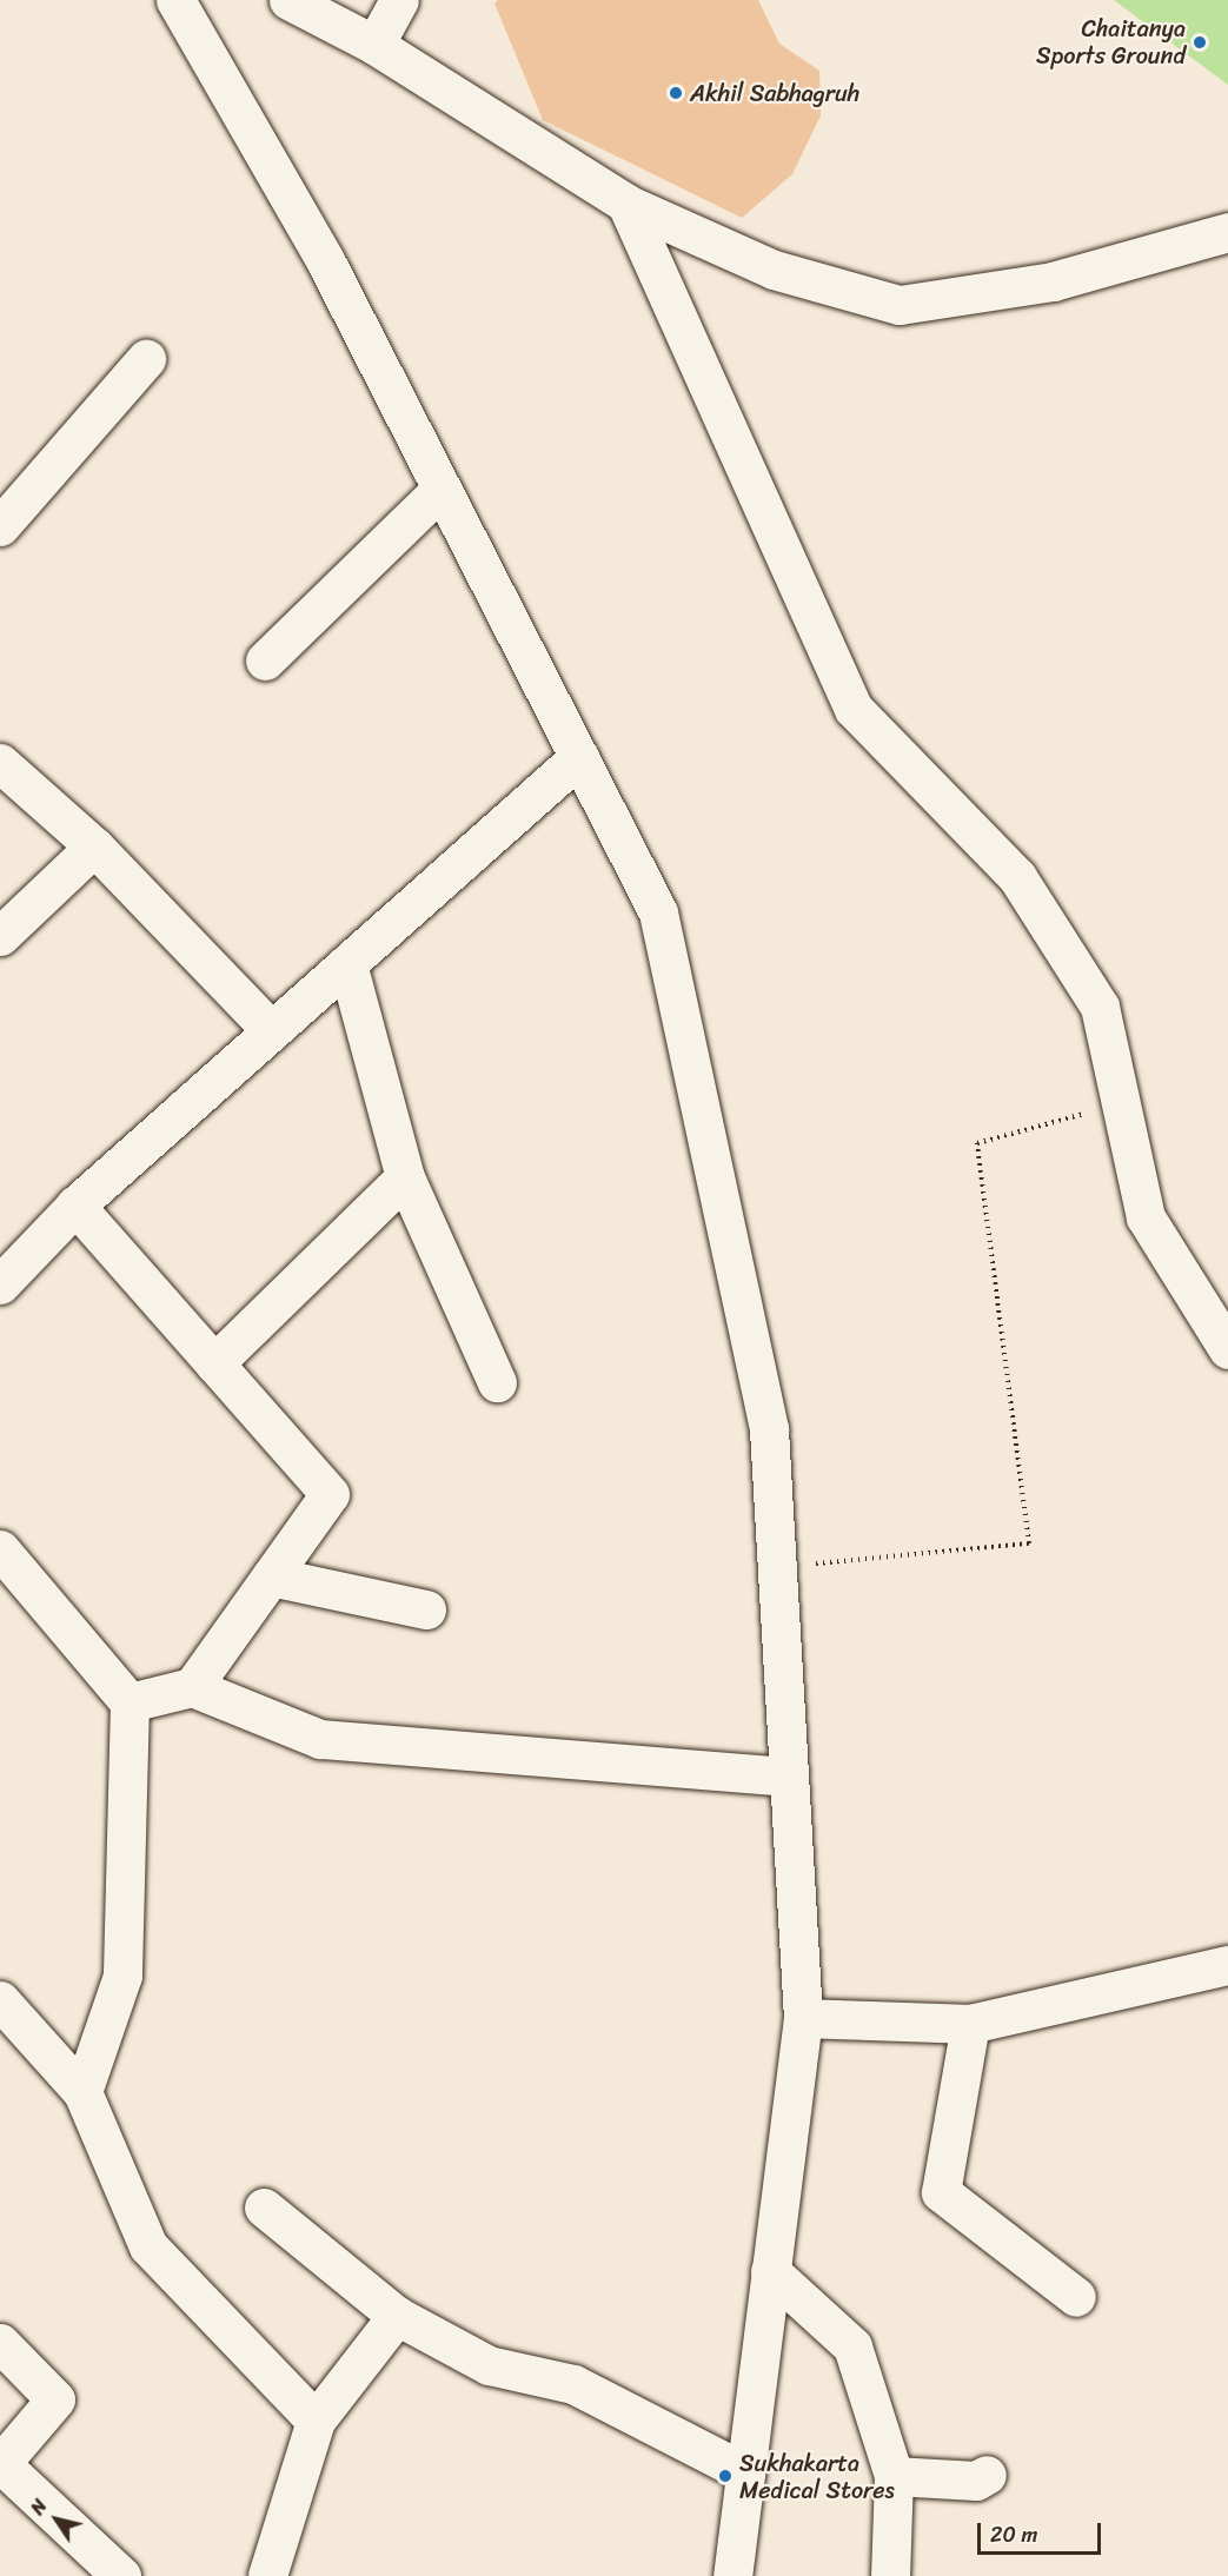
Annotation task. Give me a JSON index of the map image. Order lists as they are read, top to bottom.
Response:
{
  "places": ["Chaitanya Sports Ground", "Akhil Sabhagruh", "Sukhakarta Medical Stores"],
  "scale_bar": "20 m",
  "north": "top left"
}
